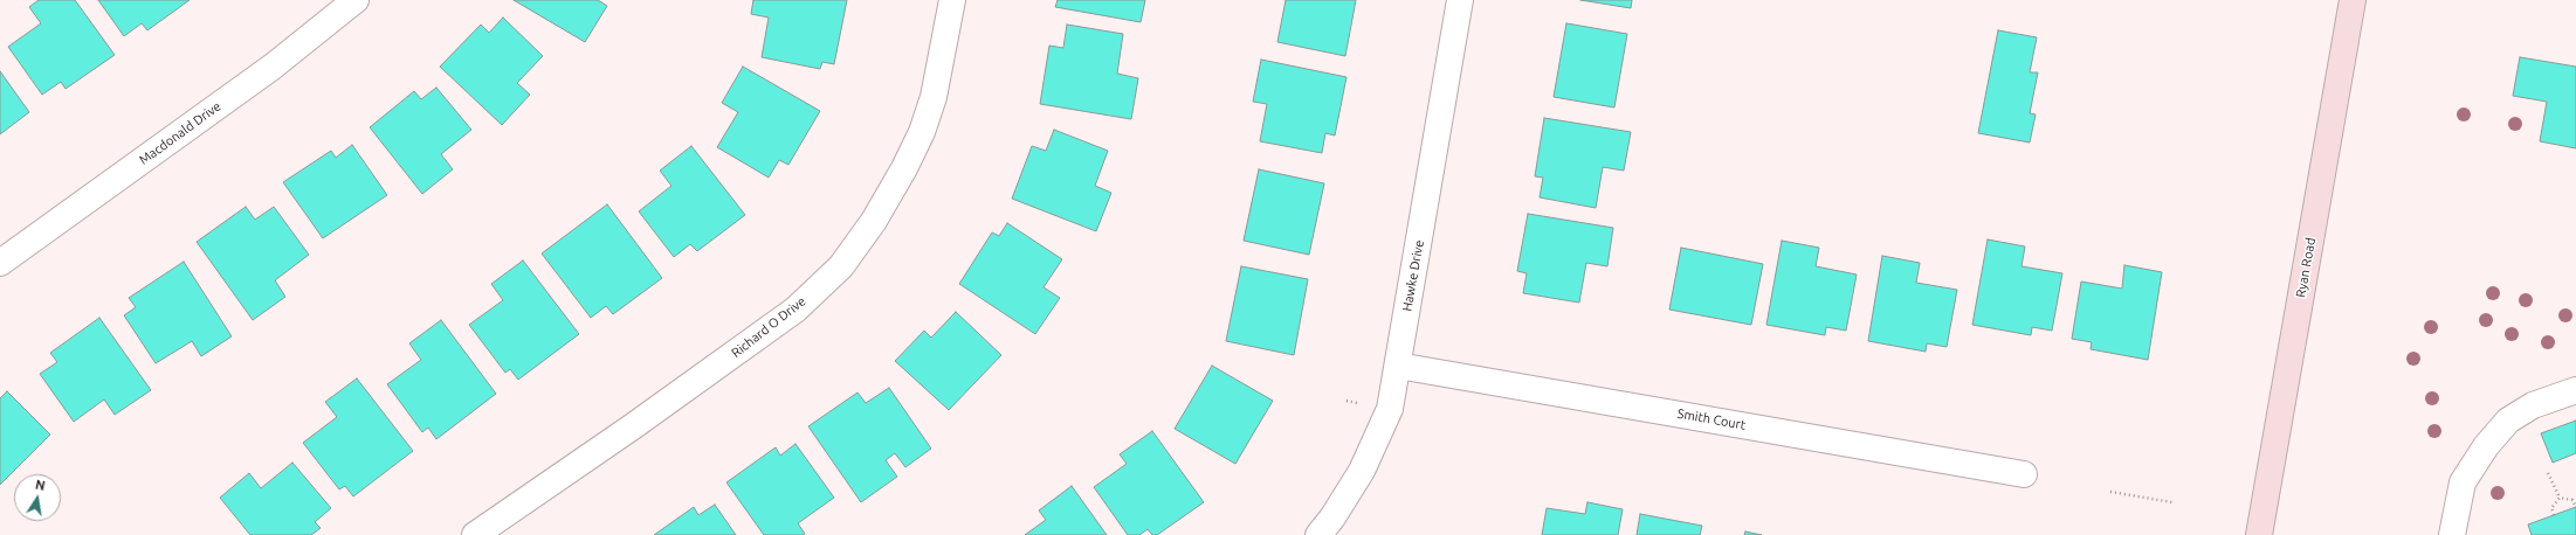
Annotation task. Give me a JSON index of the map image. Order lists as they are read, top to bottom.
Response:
{
  "streets": {
    "main road": ["Ryan Road"],
    "street": [
      "Macdonald Drive",
      "Hawke Drive",
      "Richard O Drive",
      "Smith Court"
    ]
  },
  "crossings": [
    ["Hawke Drive", "Smith Court"]
  ],
  "north": "top"
}
